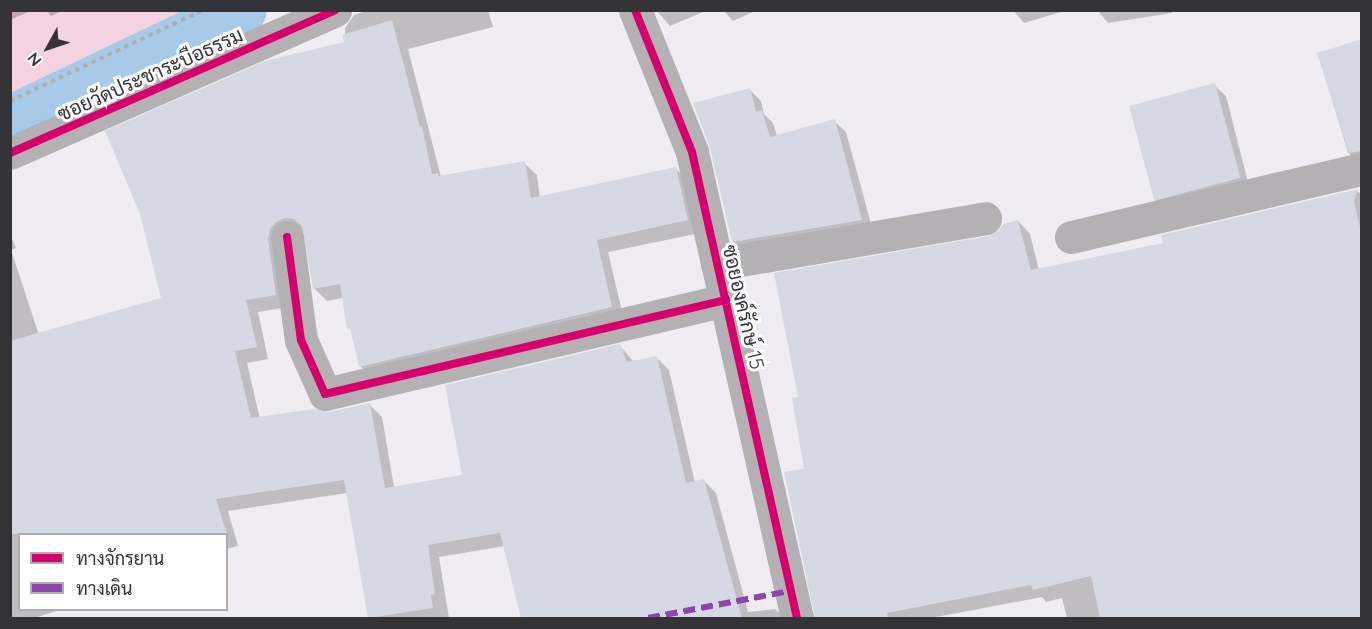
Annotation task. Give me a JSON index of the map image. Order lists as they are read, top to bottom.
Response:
{
  "streets": {
    "street": ["ซอยวัดประชาระบือธรรม", "ซอยองค์รักษ์ 15"]
  },
  "legend": ["ทางจักรยาน", "ทางเดิน"],
  "north": "bottom left"
}
